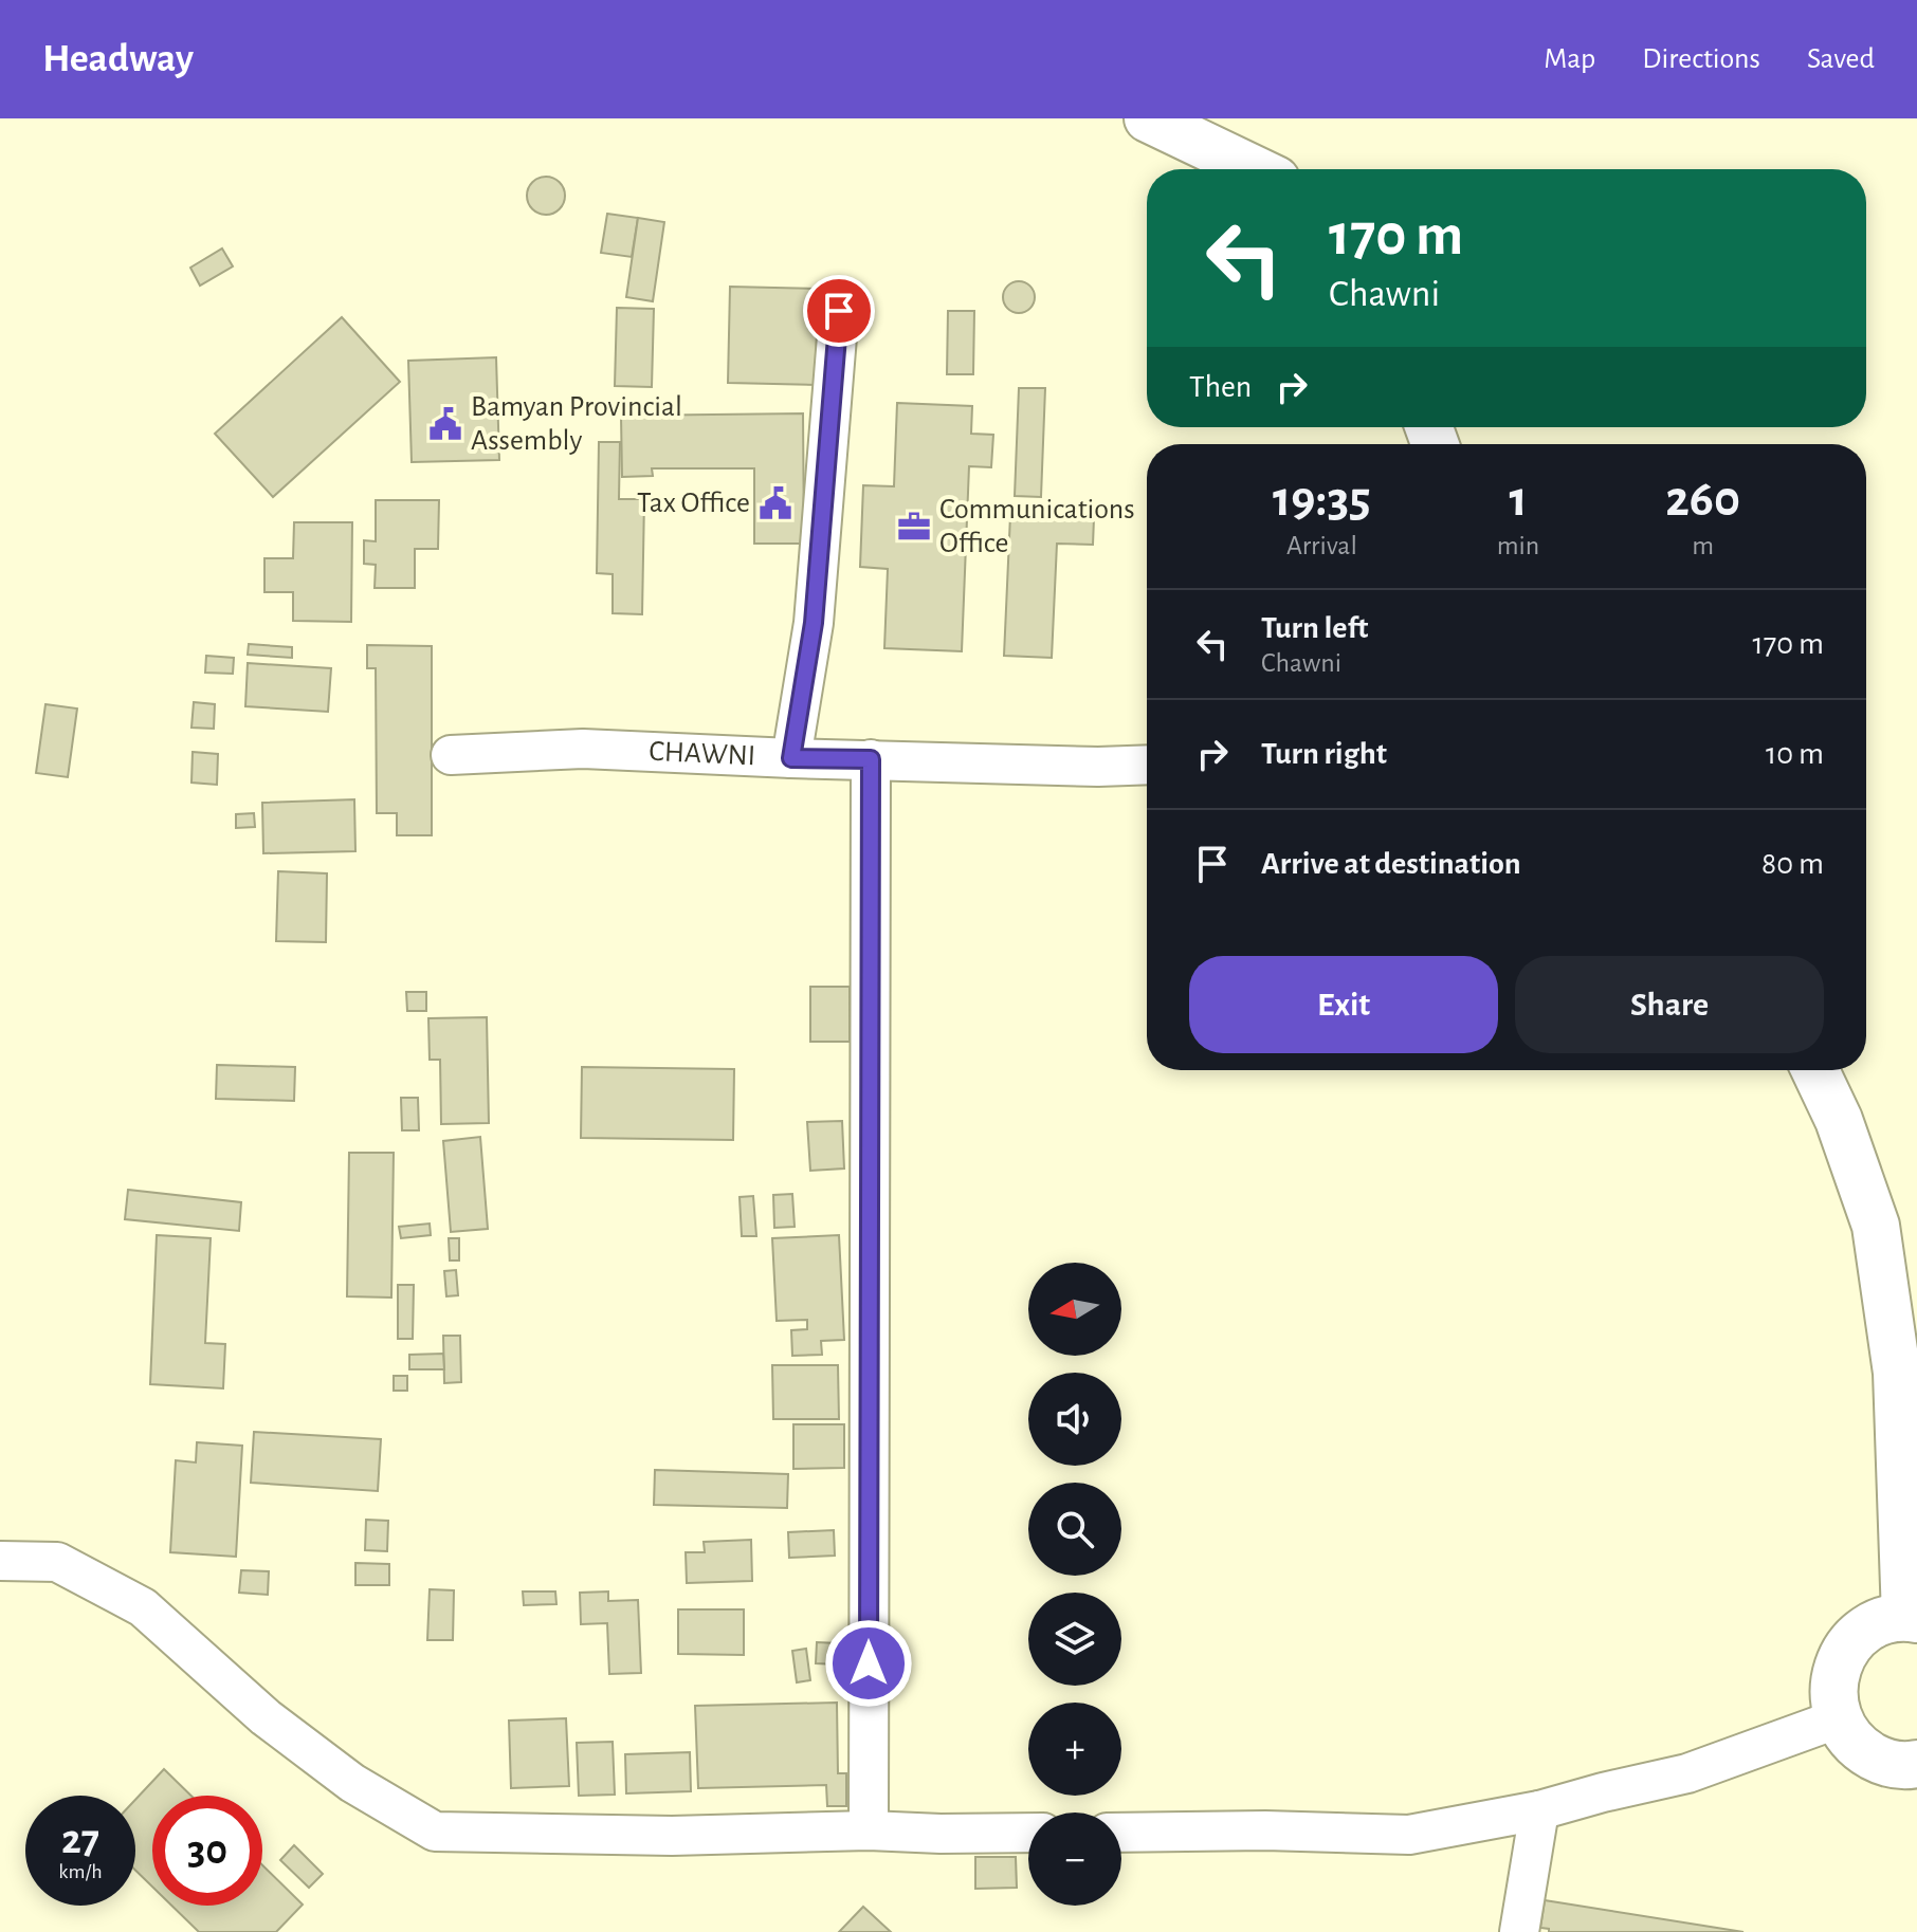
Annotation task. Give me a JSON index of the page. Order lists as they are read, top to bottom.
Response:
{
  "streets": {
    "street": ["CHAWNI"]
  },
  "places": {
    "public building": ["Bamyan Provincial Assembly", "Tax Office"],
    "office": ["Communications Office"]
  },
  "north": "left",
  "page": {
    "header": "Headway",
    "nav": ["Map", "Directions", "Saved"],
    "turn": ["170 m", "Chawni"],
    "then": "Then",
    "eta": [
      "19:35",
      "Arrival",
      "1",
      "min",
      "260",
      "m"
    ],
    "list": [
      {
        "name": "Turn left",
        "note": "Chawni",
        "value": "170 m"
      },
      {
        "name": "Turn right",
        "value": "10 m"
      },
      {
        "name": "Arrive at destination",
        "value": "80 m"
      }
    ],
    "buttons": ["Exit", "Share"],
    "map_buttons": ["+", "−"],
    "speed": "27 km/h",
    "limit": "30"
  }
}
